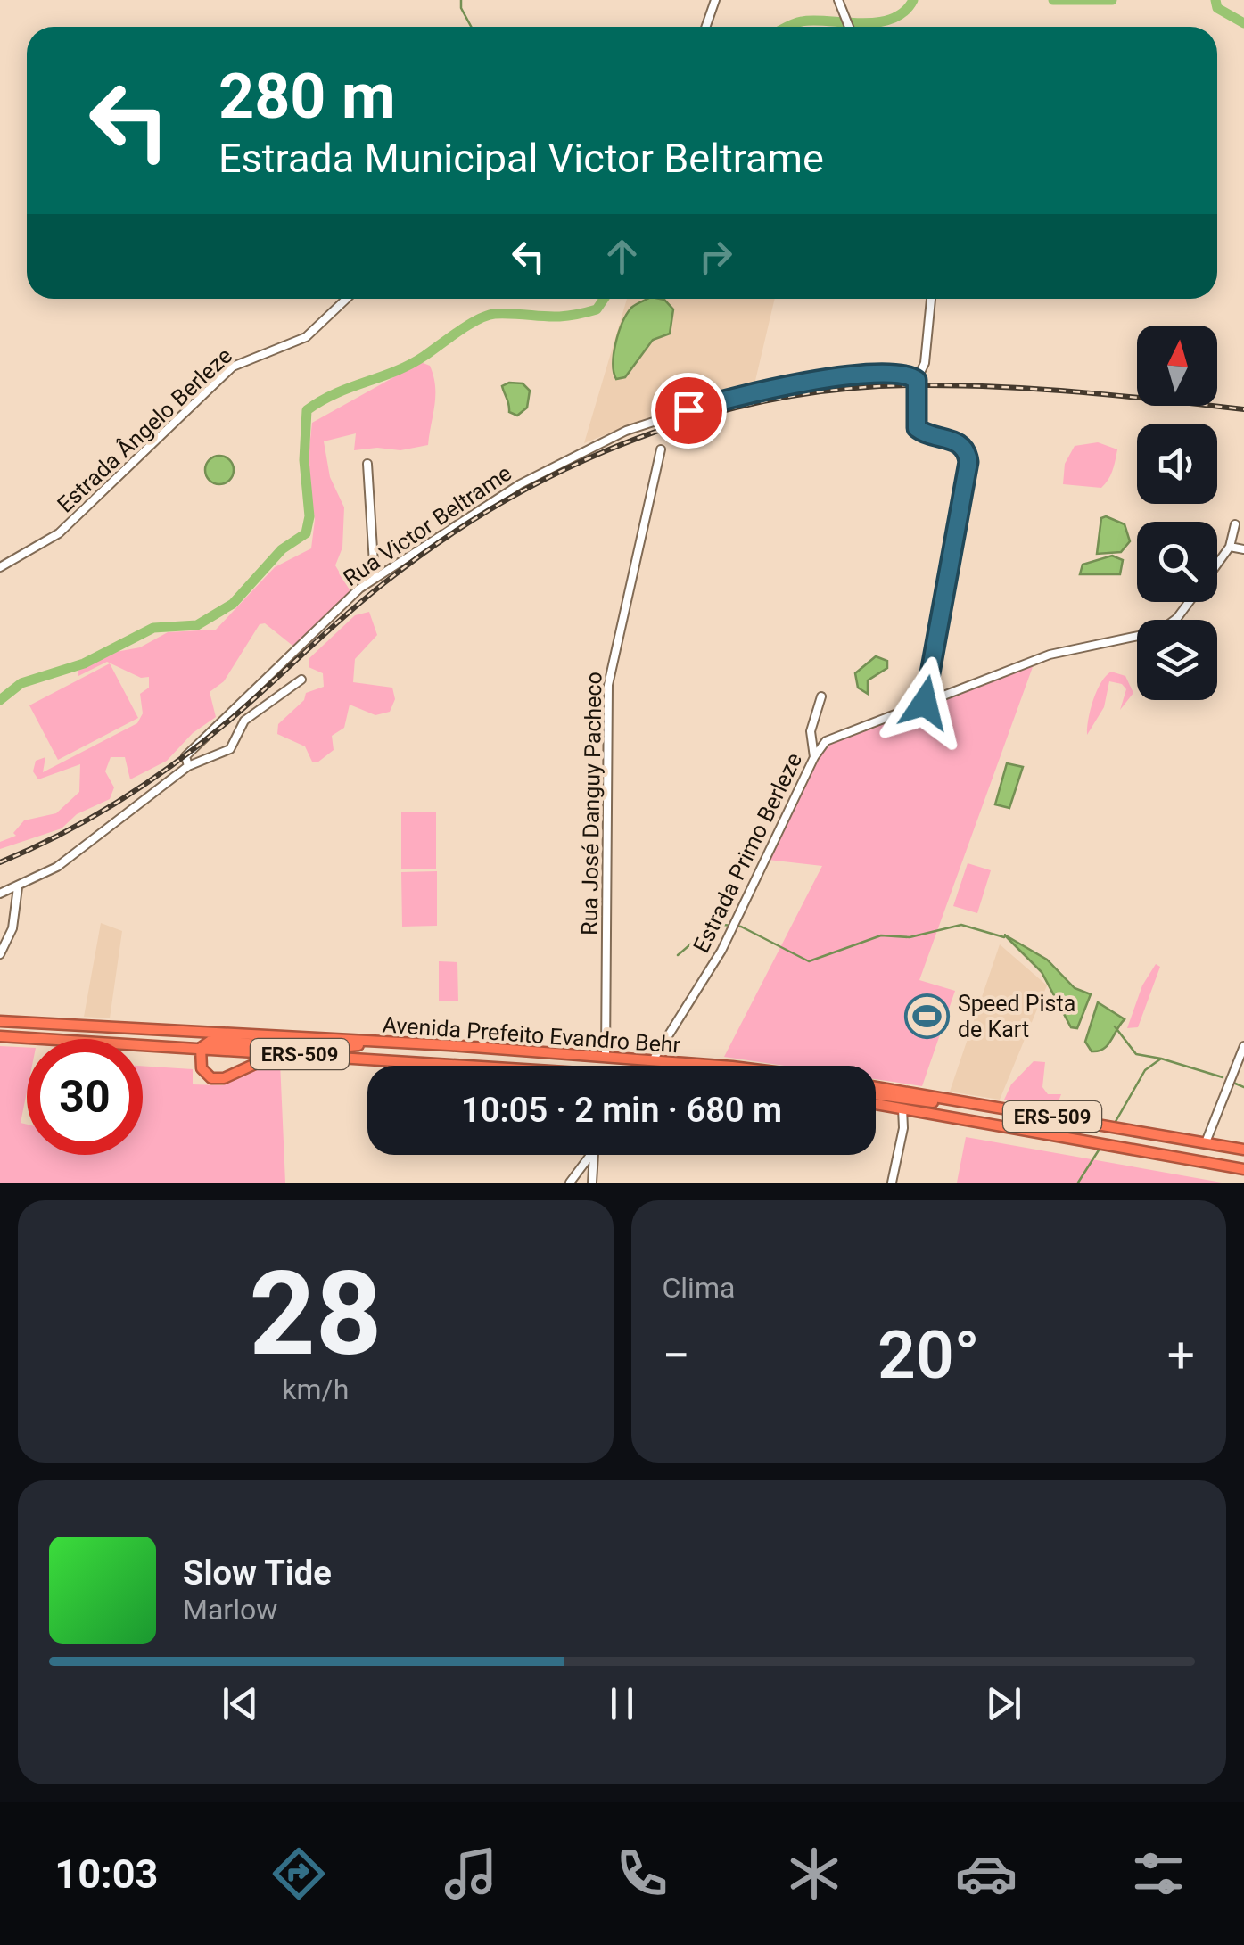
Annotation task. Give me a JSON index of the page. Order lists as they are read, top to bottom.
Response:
{
  "streets": {
    "highway": ["Avenida Prefeito Evandro Behr", "ERS-509"],
    "street": [
      "Estrada Ângelo Berleze",
      "Rua Victor Beltrame",
      "Rua José Danguy Pacheco",
      "Estrada Primo Berleze"
    ]
  },
  "crossings": [
    ["Rua José Danguy Pacheco", "Avenida Prefeito Evandro Behr"],
    ["Estrada Primo Berleze", "Avenida Prefeito Evandro Behr"]
  ],
  "places": {
    "sports": ["Speed Pista de Kart"]
  },
  "north": "top",
  "page": {
    "turn": ["280 m", "Estrada Municipal Victor Beltrame"],
    "limit": "30",
    "trip": "10:05 · 2 min · 680 m",
    "tile": [
      ["28", "km/h"],
      "Clima"
    ],
    "heat": ["−", "20°", "+"],
    "song": ["Slow Tide", "Marlow"],
    "tabs": "10:03"
  }
}
